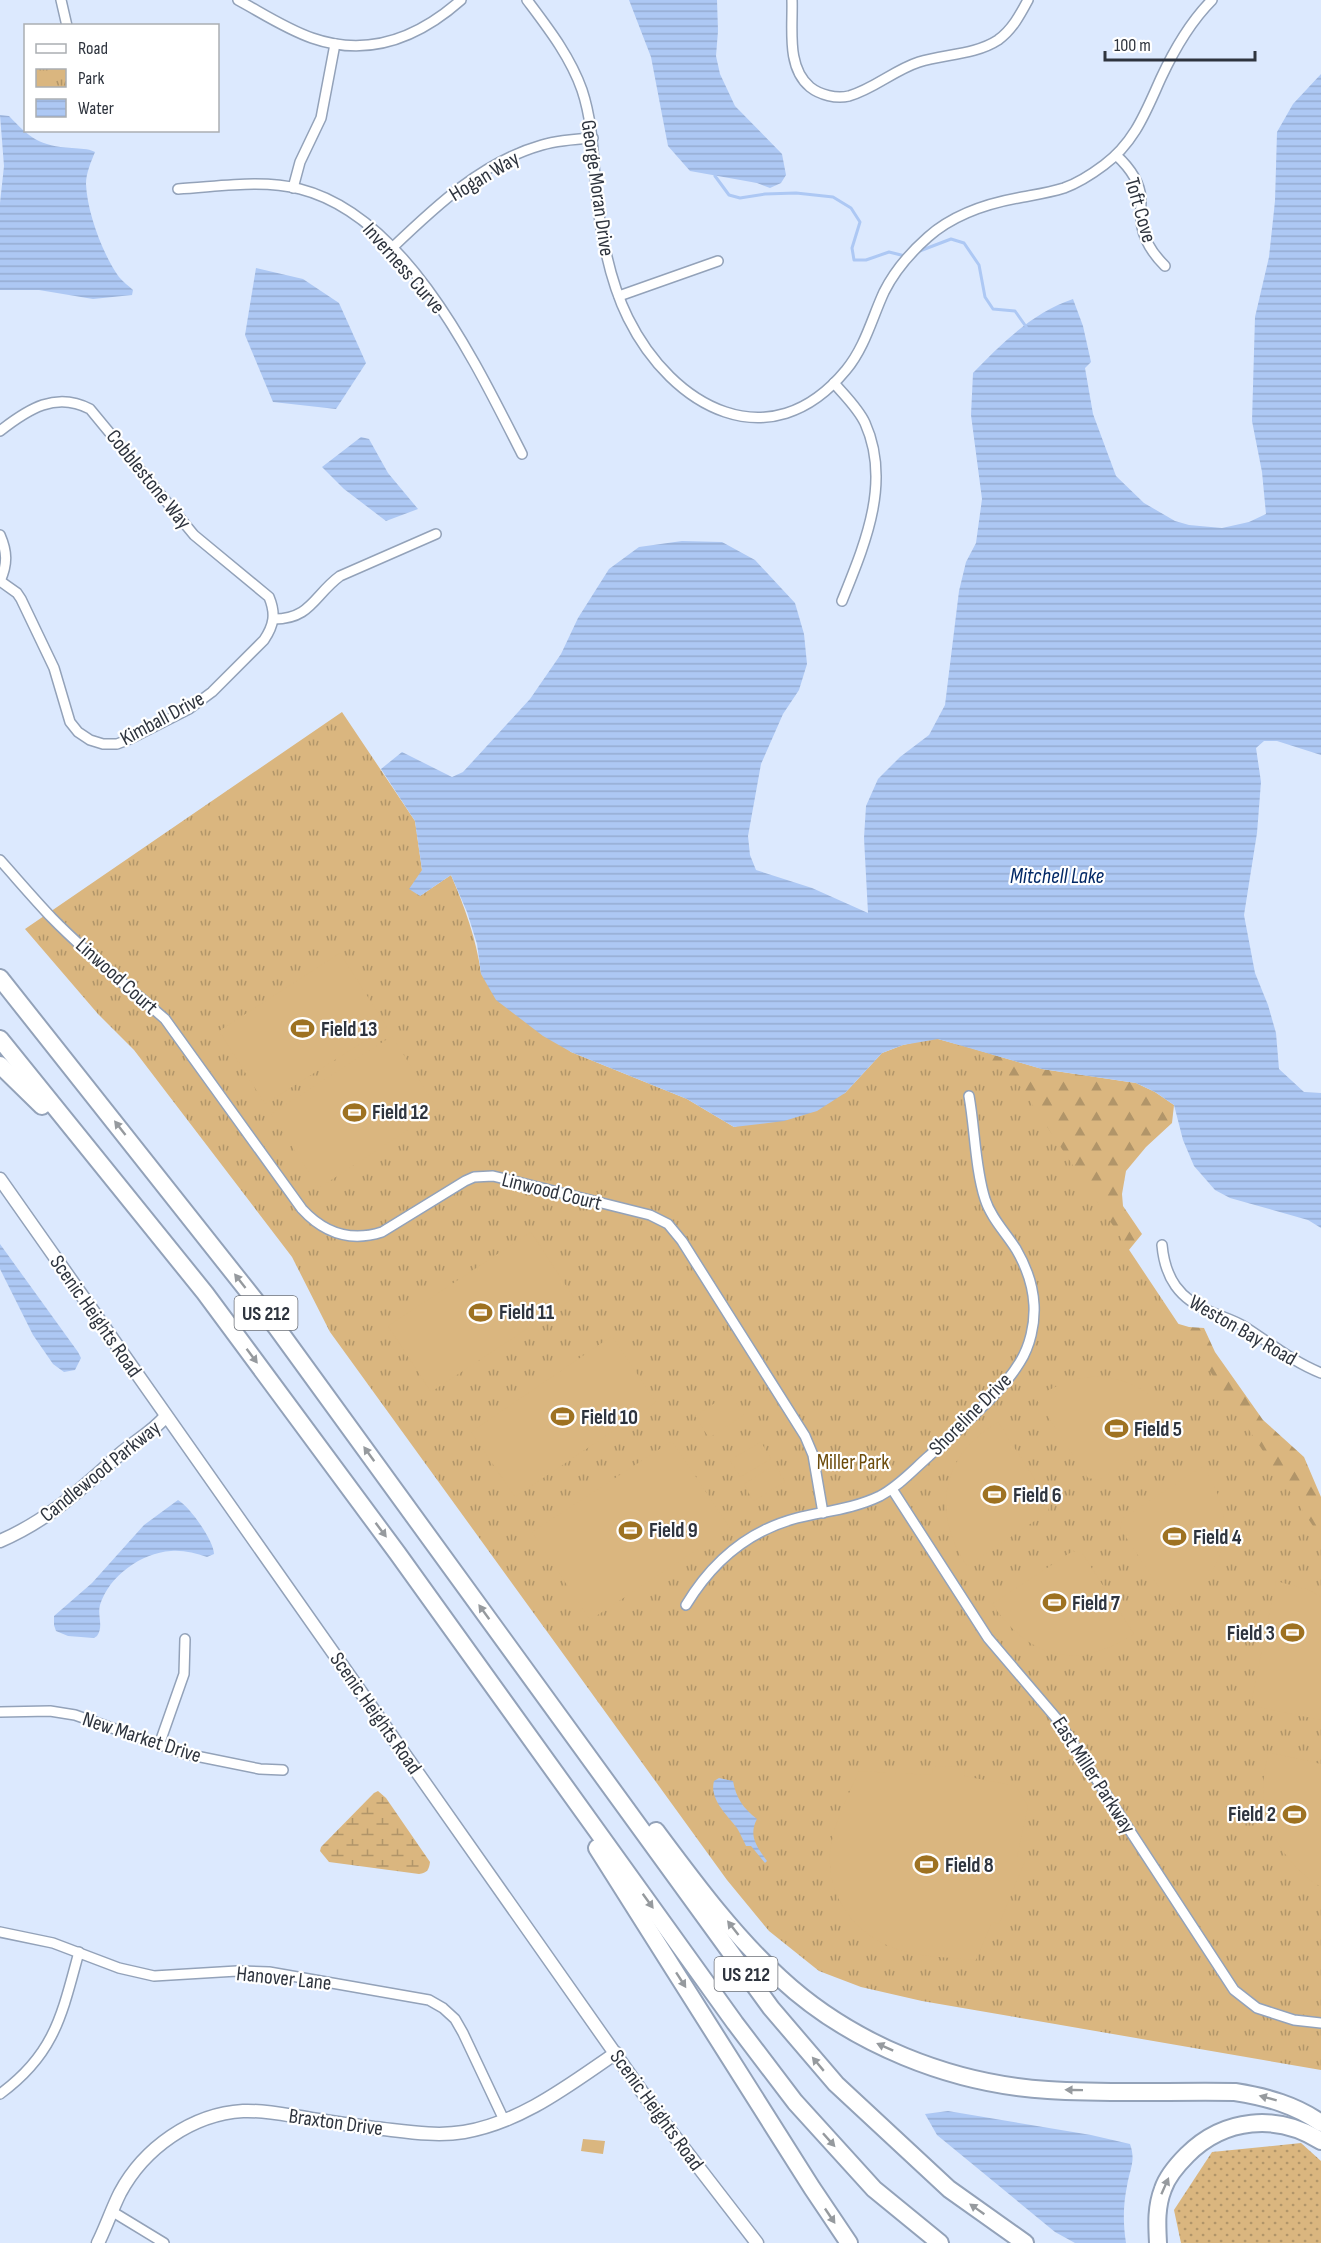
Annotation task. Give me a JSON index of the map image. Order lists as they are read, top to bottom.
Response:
{
  "streets": {
    "highway": ["US 212"],
    "street": [
      "Hogan Way",
      "George Moran Drive",
      "Toft Cove",
      "Inverness Curve",
      "Cobblestone Way",
      "Kimball Drive",
      "Linwood Court",
      "Scenic Heights Road",
      "Weston Bay Road",
      "Shoreline Drive",
      "Candlewood Parkway",
      "New Market Drive",
      "East Miller Parkway",
      "Hanover Lane",
      "Braxton Drive"
    ]
  },
  "crossings": [
    ["Hogan Way", "George Moran Drive"],
    ["Hogan Way", "Inverness Curve"],
    ["George Moran Drive", "Toft Cove"],
    ["Cobblestone Way", "Kimball Drive"],
    ["Linwood Court", "Shoreline Drive"],
    ["Scenic Heights Road", "Candlewood Parkway"],
    ["Scenic Heights Road", "Braxton Drive"],
    ["Shoreline Drive", "East Miller Parkway"],
    ["Hanover Lane", "Braxton Drive"]
  ],
  "water": ["Mitchell Lake"],
  "parks": ["Miller Park"],
  "places": {
    "sports": [
      "Field 13",
      "Field 12",
      "Field 11",
      "Field 10",
      "Field 5",
      "Field 6",
      "Field 9",
      "Field 4",
      "Field 7",
      "Field 3",
      "Field 2",
      "Field 8"
    ]
  },
  "legend": ["Road", "Park", "Water"],
  "scale_bar": "100 m"
}
